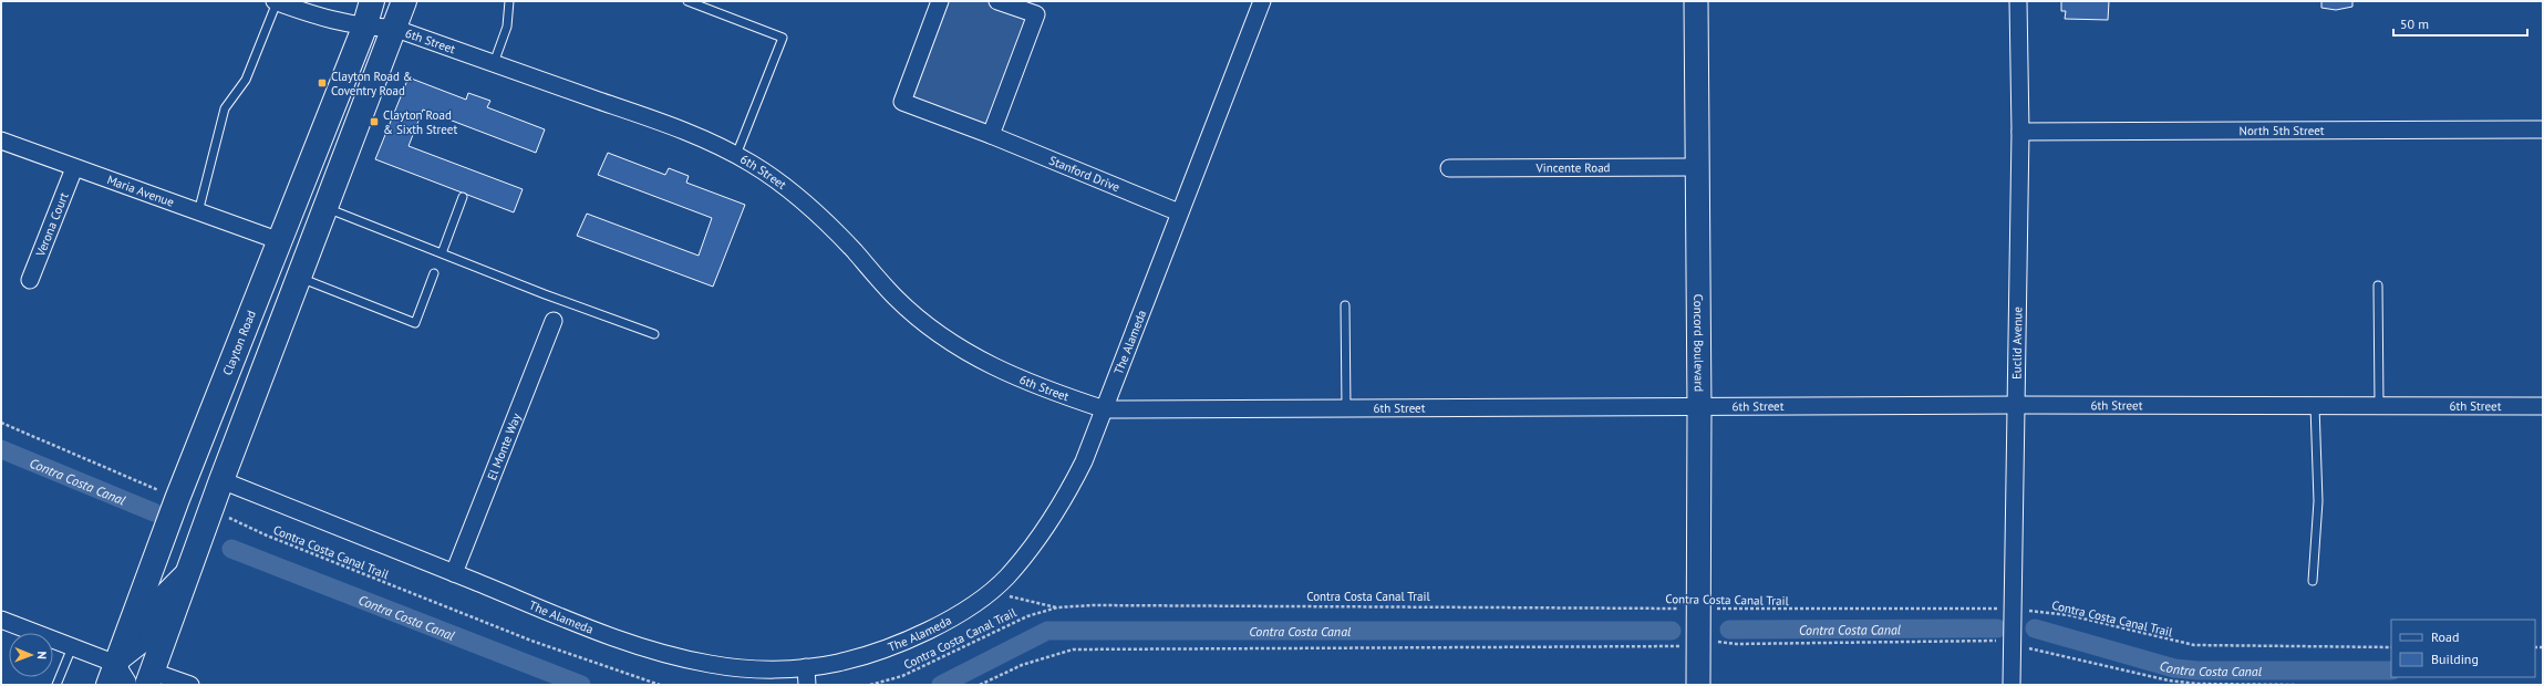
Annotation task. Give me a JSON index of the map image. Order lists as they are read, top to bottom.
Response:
{
  "streets": {
    "main road": ["Clayton Road"],
    "street": [
      "6th Street",
      "North 5th Street",
      "Vincente Road",
      "Stanford Drive",
      "Maria Avenue",
      "Verona Court",
      "The Alameda",
      "Concord Boulevard",
      "Euclid Avenue",
      "El Monte Way"
    ],
    "path": ["Contra Costa Canal Trail"]
  },
  "crossings": [
    ["6th Street", "The Alameda"],
    ["6th Street", "Clayton Road"],
    ["6th Street", "Concord Boulevard"],
    ["6th Street", "Euclid Avenue"],
    ["North 5th Street", "Euclid Avenue"],
    ["Vincente Road", "Concord Boulevard"],
    ["Stanford Drive", "The Alameda"],
    ["Maria Avenue", "Verona Court"],
    ["Maria Avenue", "Clayton Road"],
    ["The Alameda", "El Monte Way"],
    ["The Alameda", "Contra Costa Canal Trail"],
    ["Concord Boulevard", "Contra Costa Canal Trail"],
    ["Euclid Avenue", "Contra Costa Canal Trail"]
  ],
  "water": ["Contra Costa Canal"],
  "places": {
    "transit": ["Clayton Road & Coventry Road", "Clayton Road & Sixth Street"]
  },
  "legend": ["Road", "Building"],
  "scale_bar": "50 m",
  "north": "right"
}
